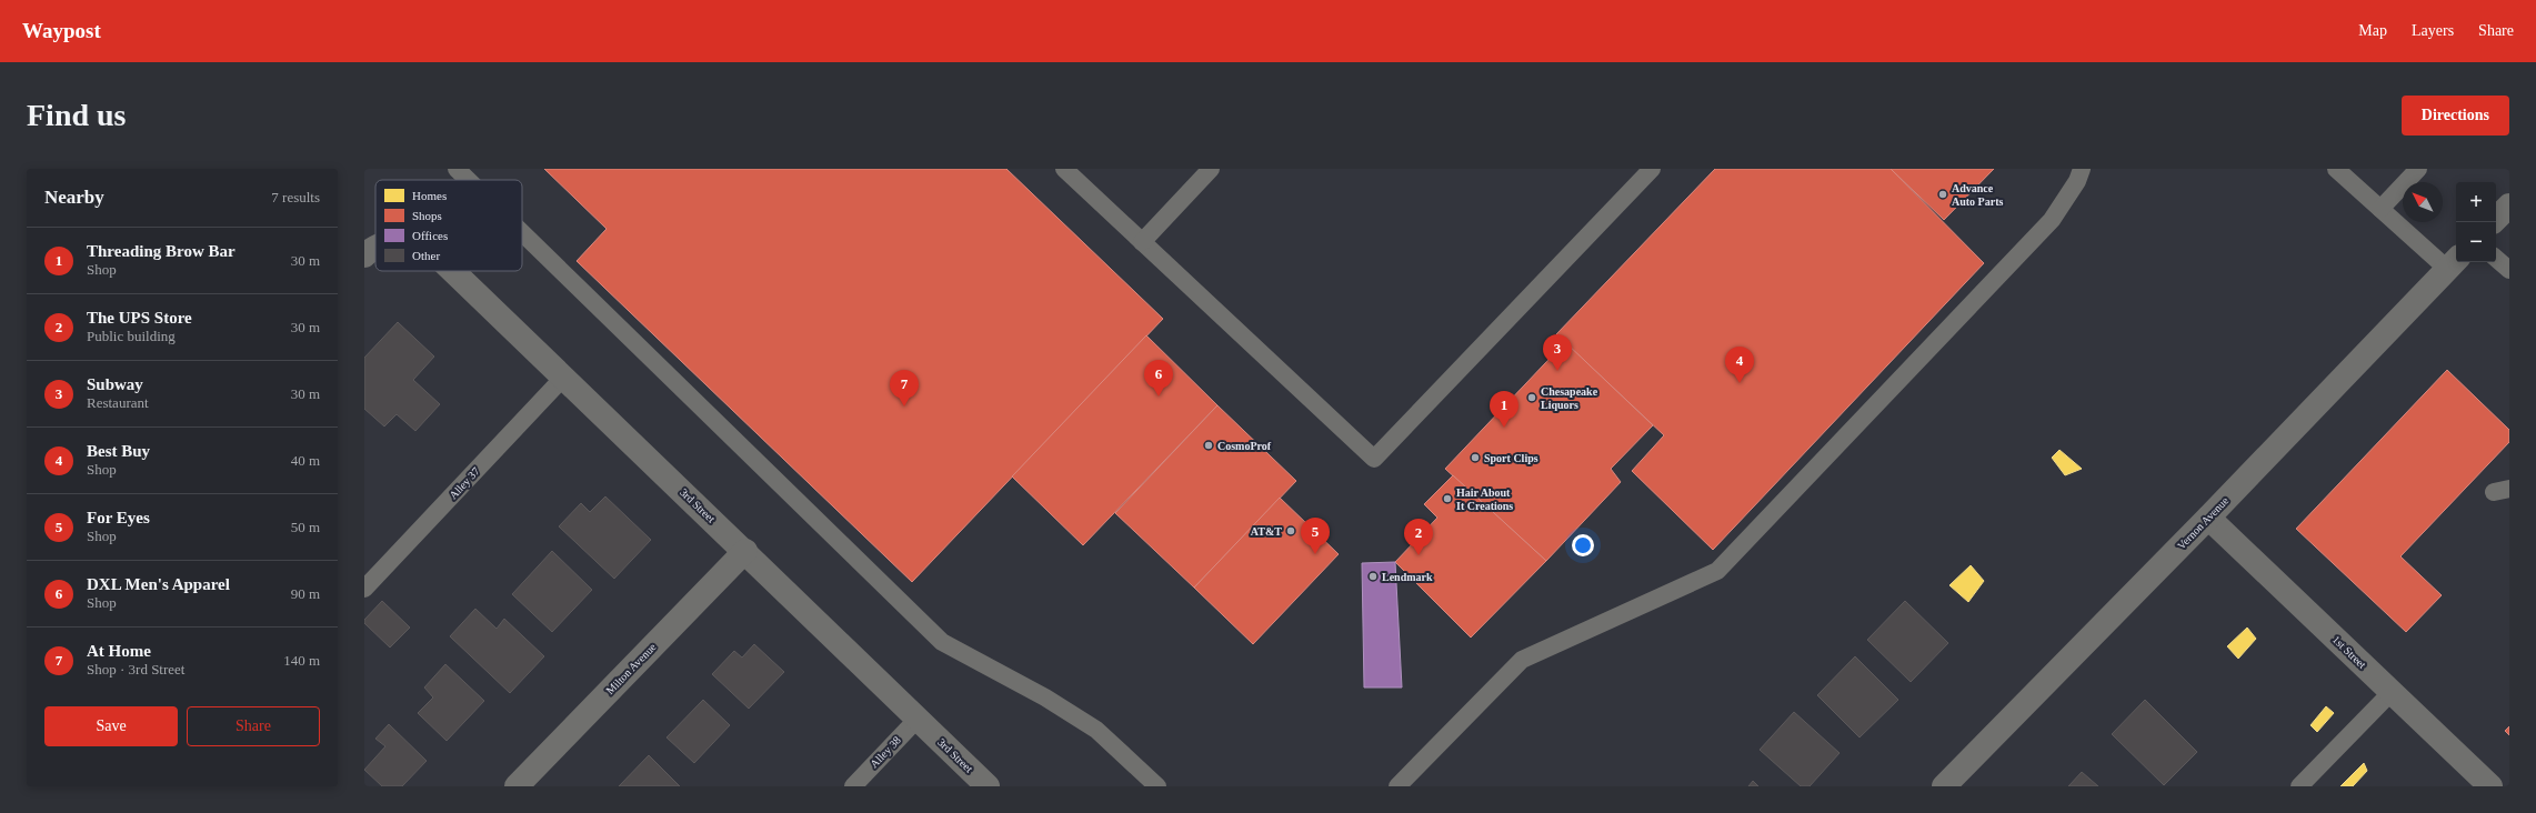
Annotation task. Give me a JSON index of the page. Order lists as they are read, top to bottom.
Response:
{
  "streets": {
    "street": [
      "3rd Street",
      "Vernon Avenue",
      "1st Street",
      "Milton Avenue"
    ],
    "lane": ["Alley 37", "Alley 38"]
  },
  "crossings": [
    ["Alley 37", "3rd Street"],
    ["3rd Street", "Milton Avenue"],
    ["3rd Street", "Alley 38"],
    ["Vernon Avenue", "1st Street"]
  ],
  "places": [
    "Advance Auto Parts",
    "Chesapeake Liquors",
    "CosmoProf",
    "Sport Clips",
    "Hair About It Creations",
    "AT&T",
    "Lendmark"
  ],
  "legend": [
    "Homes",
    "Shops",
    "Offices",
    "Other"
  ],
  "north": "top left",
  "page": {
    "header": "Waypost",
    "nav": ["Map", "Layers", "Share"],
    "buttons": [
      "Directions",
      ["Save", "Share"]
    ],
    "title": "Find us",
    "heading": ["Nearby", "7 results"],
    "map_buttons": ["+", "−"],
    "list": [
      {
        "mark": "1",
        "name": "Threading Brow Bar",
        "note": "Shop",
        "value": "30 m"
      },
      {
        "mark": "2",
        "name": "The UPS Store",
        "note": "Public building",
        "value": "30 m"
      },
      {
        "mark": "3",
        "name": "Subway",
        "note": "Restaurant",
        "value": "30 m"
      },
      {
        "mark": "4",
        "name": "Best Buy",
        "note": "Shop",
        "value": "40 m"
      },
      {
        "mark": "5",
        "name": "For Eyes",
        "note": "Shop",
        "value": "50 m"
      },
      {
        "mark": "6",
        "name": "DXL Men's Apparel",
        "note": "Shop",
        "value": "90 m"
      },
      {
        "mark": "7",
        "name": "At Home",
        "note": "Shop · 3rd Street",
        "value": "140 m"
      }
    ],
    "pins": [
      "3",
      "4",
      "6",
      "7",
      "1",
      "5",
      "2"
    ]
  }
}
